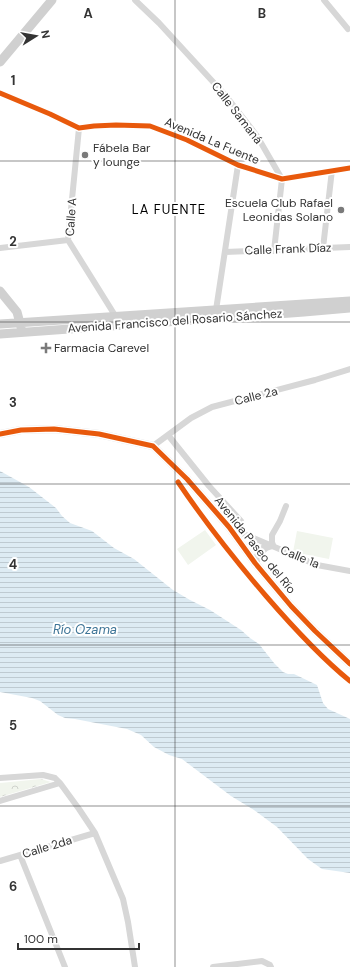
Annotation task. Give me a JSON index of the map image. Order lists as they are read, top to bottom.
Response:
{
  "streets": {
    "main road": ["Avenida Francisco del Rosario Sánchez"],
    "street": [
      "Calle Samaná",
      "Avenida La Fuente",
      "Calle A",
      "Calle Frank Díaz",
      "Calle 2a",
      "Avenida Paseo del Río",
      "Calle 1a",
      "Calle 2da"
    ]
  },
  "crossings": [
    ["Calle Samaná", "Avenida La Fuente"],
    ["Avenida La Fuente", "Calle A"],
    ["Calle A", "Avenida Francisco del Rosario Sánchez"],
    ["Calle 2a", "Avenida Paseo del Río"],
    ["Avenida Paseo del Río", "Calle 1a"]
  ],
  "districts": ["LA FUENTE"],
  "water": ["Río Ozama"],
  "places": {
    "other": ["Fábela Bar y lounge", "Escuela Club Rafael Leonidas Solano"],
    "health": ["Farmacia Carevel"]
  },
  "scale_bar": "100 m",
  "north": "right",
  "grid": {
    "columns": ["A", "B"],
    "rows": [
      "1",
      "2",
      "3",
      "4",
      "5",
      "6"
    ]
  }
}
